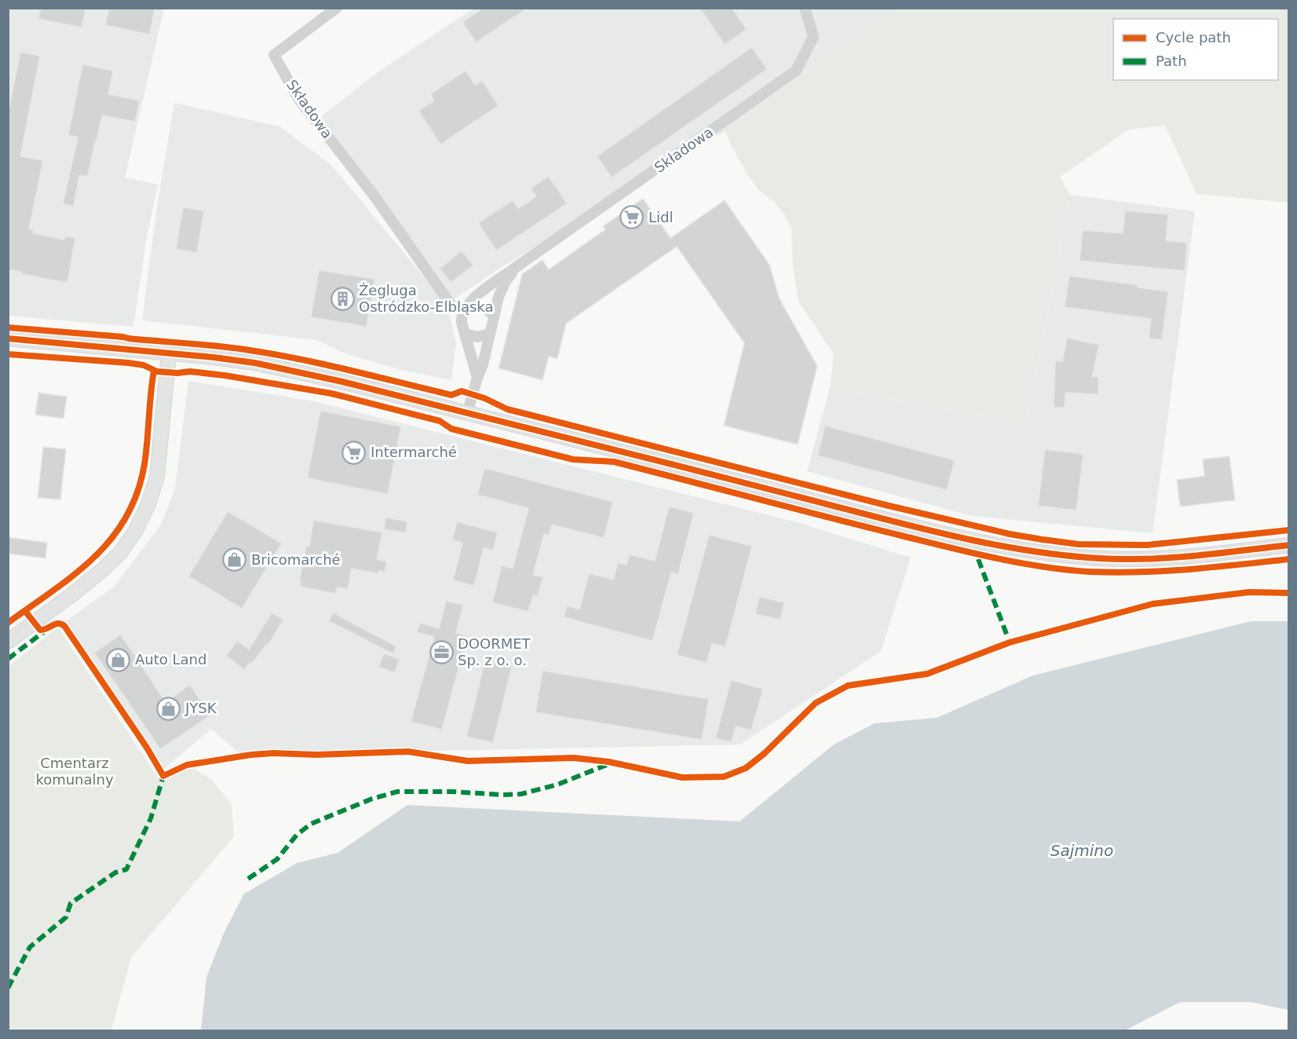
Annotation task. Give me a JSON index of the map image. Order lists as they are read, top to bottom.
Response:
{
  "streets": {
    "street": ["Składowa"]
  },
  "water": ["Sajmino"],
  "parks": ["Cmentarz komunalny"],
  "places": {
    "supermarket": ["Lidl", "Intermarché"],
    "building": ["Żegluga Ostródzko-Elbląska"],
    "shop": ["Bricomarché", "Auto Land", "JYSK"],
    "office": ["DOORMET Sp. z o. o."]
  },
  "legend": ["Cycle path", "Path"]
}
